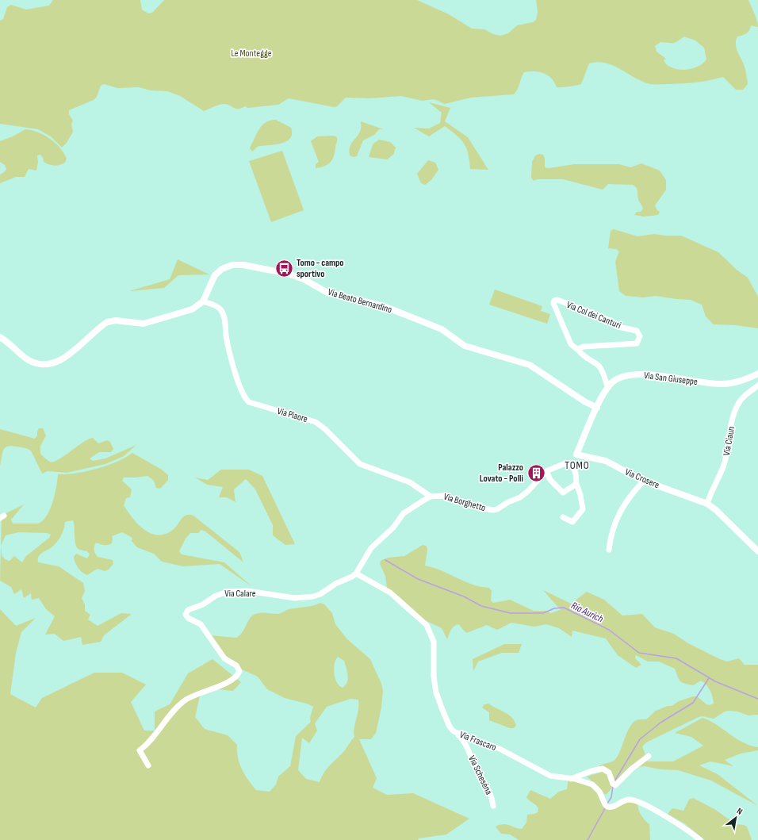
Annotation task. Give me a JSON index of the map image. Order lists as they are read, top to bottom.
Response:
{
  "streets": {
    "street": [
      "Via Beato Bernardino",
      "Via Col dei Canturi",
      "Via San Giuseppe",
      "Via Piaore",
      "Via Ciaun",
      "Via Crosere",
      "Via Borghetto",
      "Via Calare",
      "Via Frascaro",
      "Via Scheséna"
    ]
  },
  "crossings": [
    ["Via Beato Bernardino", "Via San Giuseppe"],
    ["Via Beato Bernardino", "Via Piaore"],
    ["Via Col dei Canturi", "Via San Giuseppe"],
    ["Via San Giuseppe", "Via Crosere"],
    ["Via Piaore", "Via Borghetto"],
    ["Via Ciaun", "Via Crosere"],
    ["Via Borghetto", "Via Calare"],
    ["Via Borghetto", "Via Frascaro"],
    ["Via Calare", "Via Frascaro"],
    ["Via Frascaro", "Via Scheséna"]
  ],
  "districts": ["TOMO"],
  "water": ["Rio Aurich"],
  "parks": ["Le Montegge"],
  "places": {
    "bus stop": ["Tomo - campo sportivo"],
    "building": ["Palazzo Lovato - Polli"]
  },
  "north": "top right"
}
